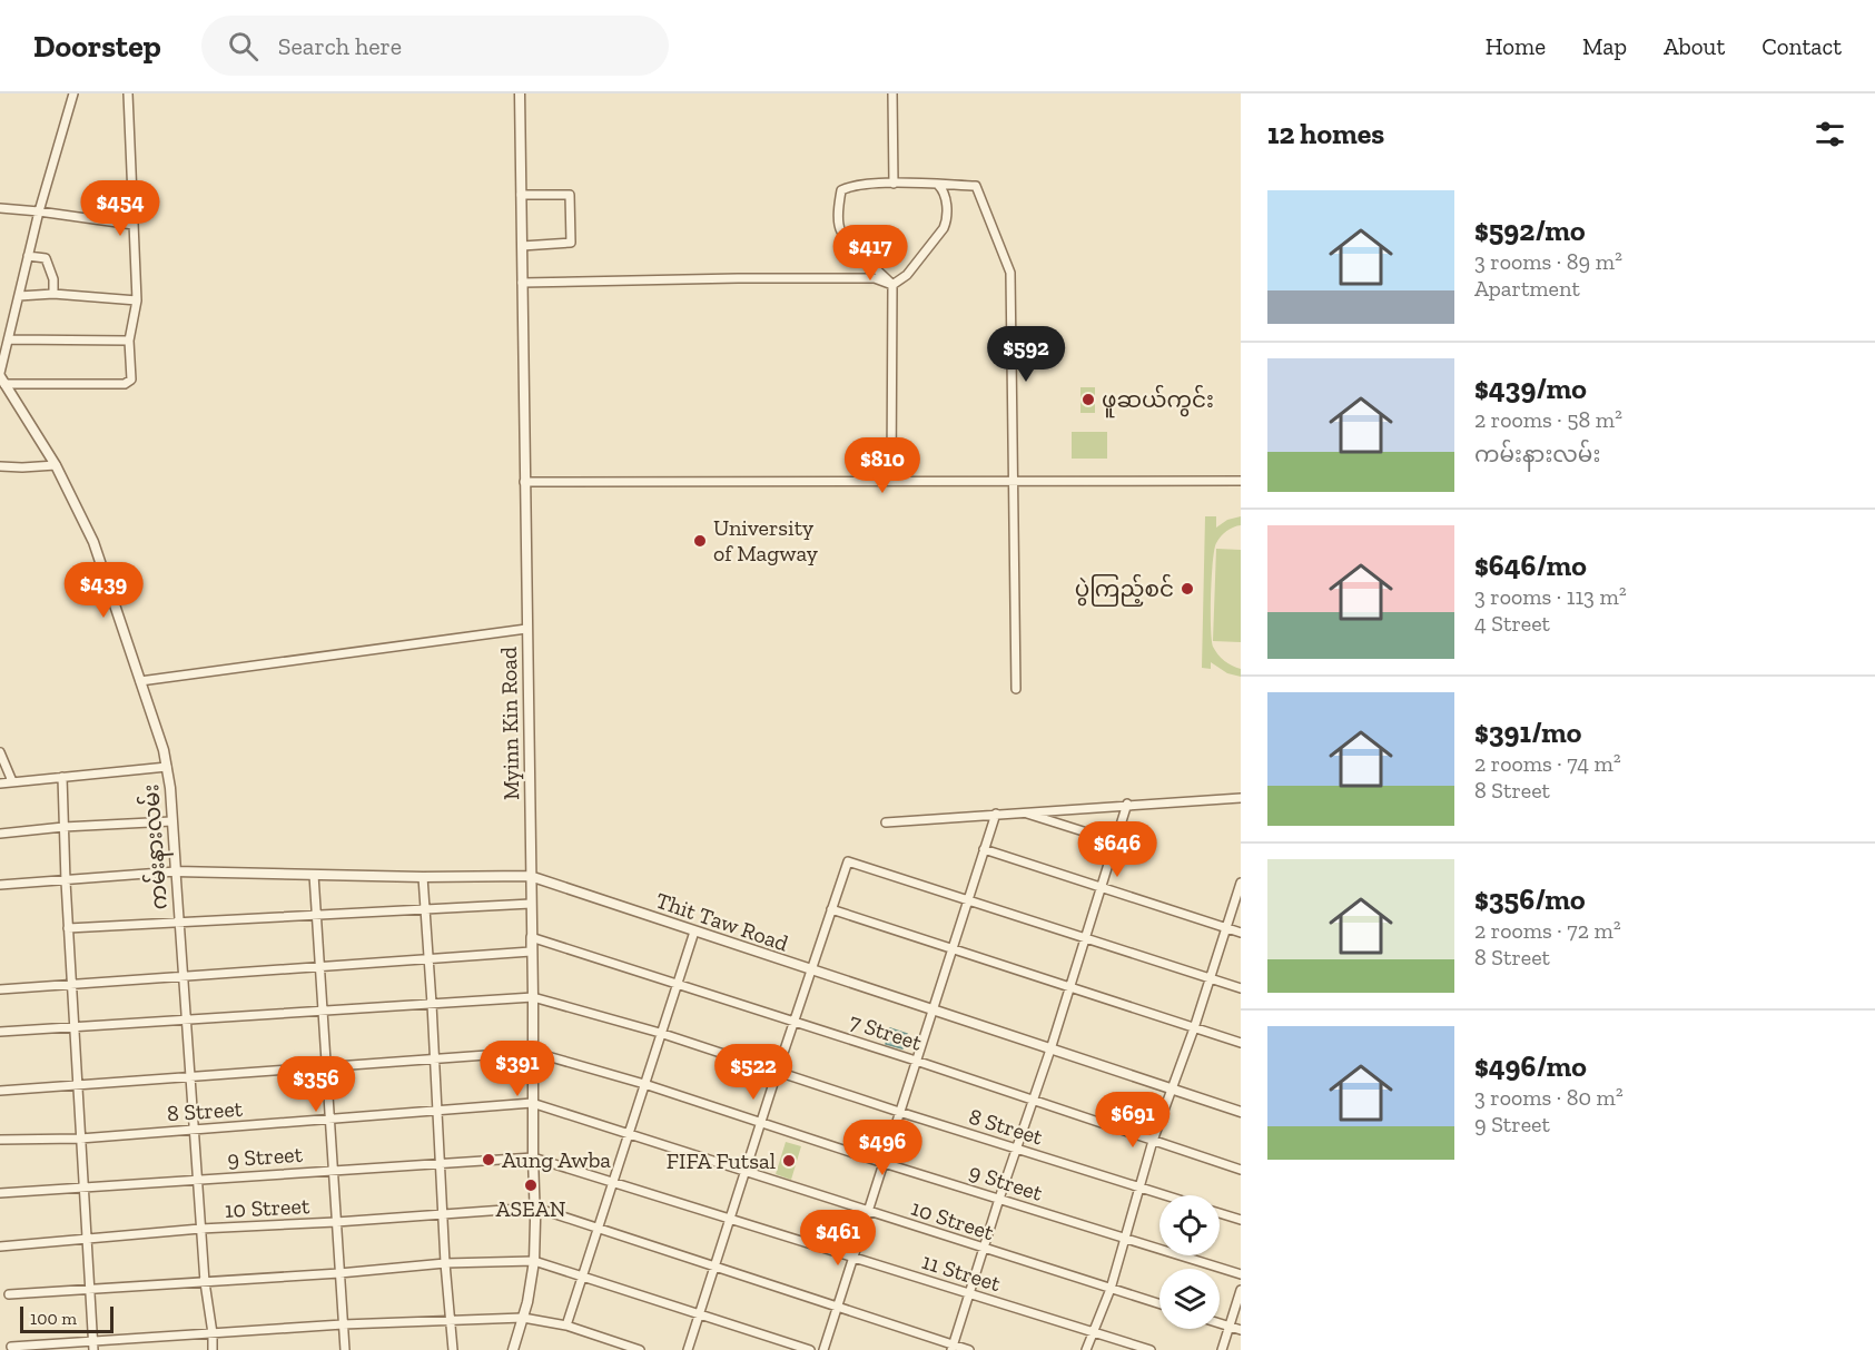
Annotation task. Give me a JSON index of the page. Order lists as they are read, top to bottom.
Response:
{
  "streets": {
    "street": [
      "Myinn Kin Road",
      "ကမ်းနားလမ်း",
      "Thit Taw Road",
      "7 Street",
      "8 Street",
      "9 Street",
      "10 Street",
      "11 Street"
    ]
  },
  "crossings": [
    ["Myinn Kin Road", "Thit Taw Road"],
    ["Myinn Kin Road", "7 Street"],
    ["ကမ်းနားလမ်း", "Thit Taw Road"],
    ["ကမ်းနားလမ်း", "8 Street"],
    ["ကမ်းနားလမ်း", "9 Street"],
    ["ကမ်းနားလမ်း", "10 Street"],
    ["8 Street", "10 Street"],
    ["9 Street", "11 Street"]
  ],
  "places": [
    "ဖူဆယ်ကွင်း",
    "University of Magway",
    "ပွဲကြည့်စင်",
    "Aung Awba",
    "FIFA Futsal",
    "ASEAN"
  ],
  "scale_bar": "100 m",
  "page": {
    "header": "Doorstep",
    "search": "Search here",
    "nav": [
      "Home",
      "Map",
      "About",
      "Contact"
    ],
    "heading": "12 homes",
    "list": [
      {
        "name": "$592/mo",
        "note": "3 rooms · 89 m² · Apartment"
      },
      {
        "name": "$439/mo",
        "note": "2 rooms · 58 m² · ကမ်းနားလမ်း"
      },
      {
        "name": "$646/mo",
        "note": "3 rooms · 113 m² · 4 Street"
      },
      {
        "name": "$391/mo",
        "note": "2 rooms · 74 m² · 8 Street"
      },
      {
        "name": "$356/mo",
        "note": "2 rooms · 72 m² · 8 Street"
      },
      {
        "name": "$496/mo",
        "note": "3 rooms · 80 m² · 9 Street"
      }
    ],
    "price": [
      "$454",
      "$417",
      "$592",
      "$810",
      "$439",
      "$646",
      "$391",
      "$522",
      "$356",
      "$691",
      "$496",
      "$461"
    ],
    "scale": "100 m"
  }
}
